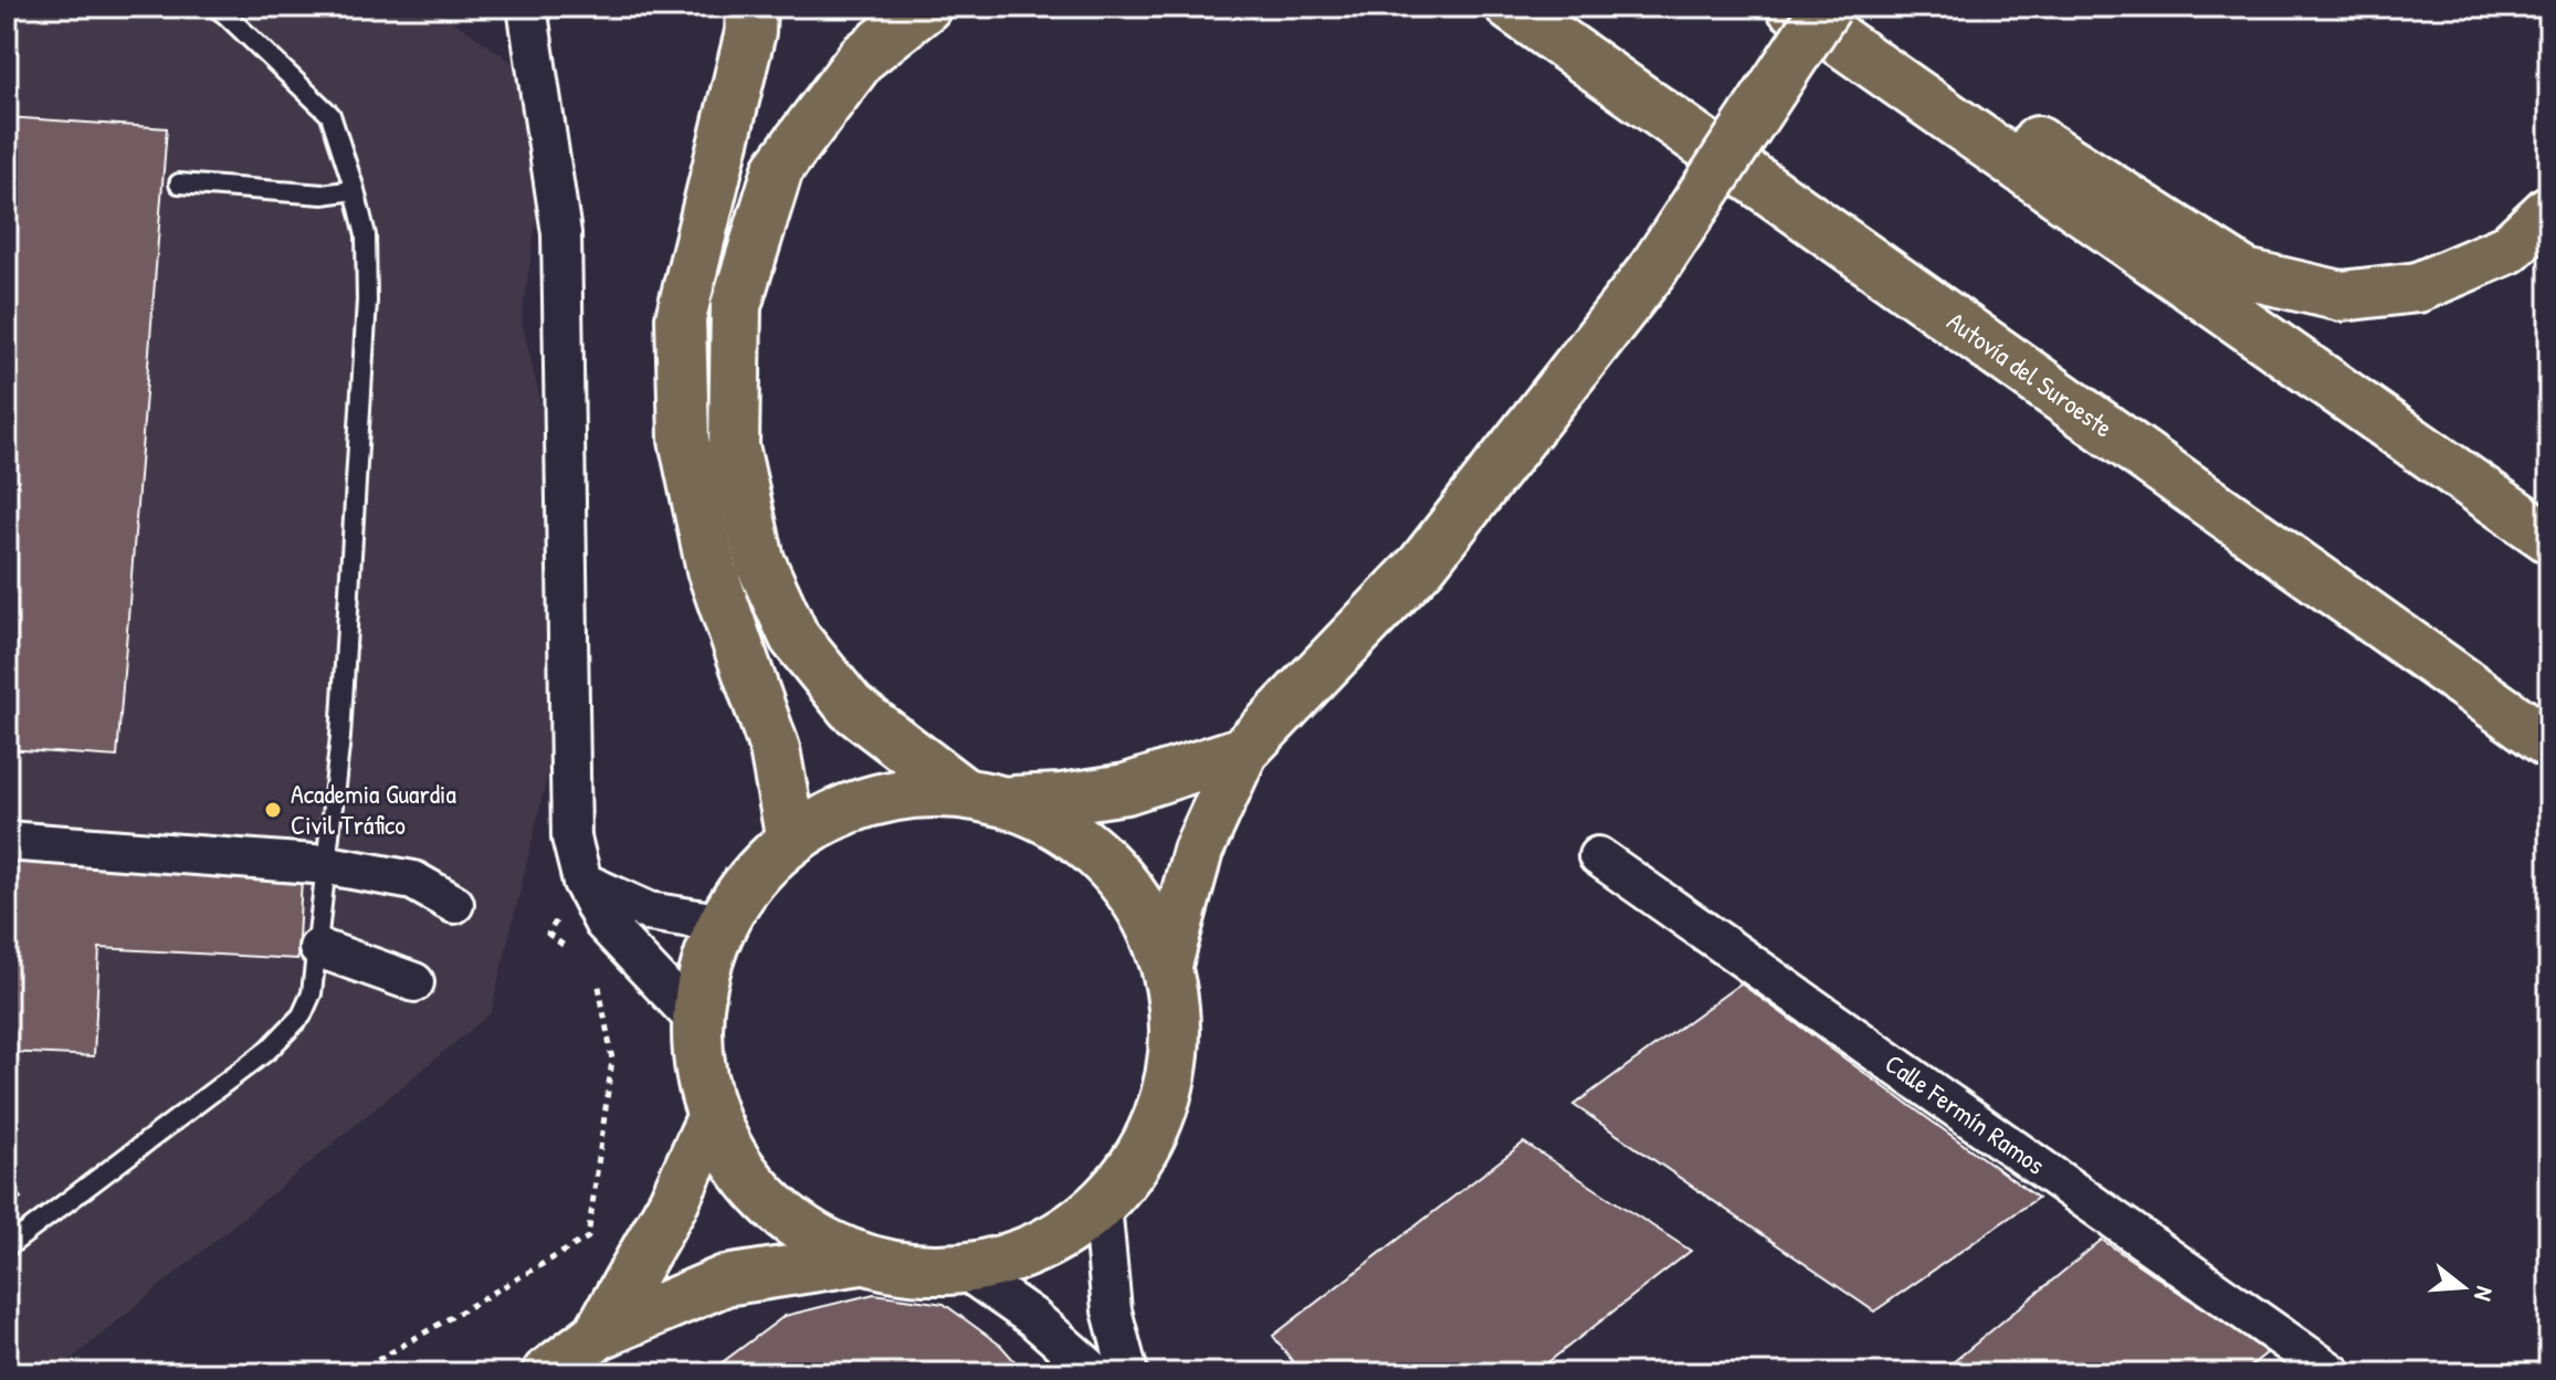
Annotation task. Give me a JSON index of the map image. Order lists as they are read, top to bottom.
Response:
{
  "streets": {
    "main road": ["Autovía del Suroeste"],
    "street": ["Calle Fermín Ramos"]
  },
  "places": ["Academia Guardia Civil Tráfico"],
  "north": "right"
}
